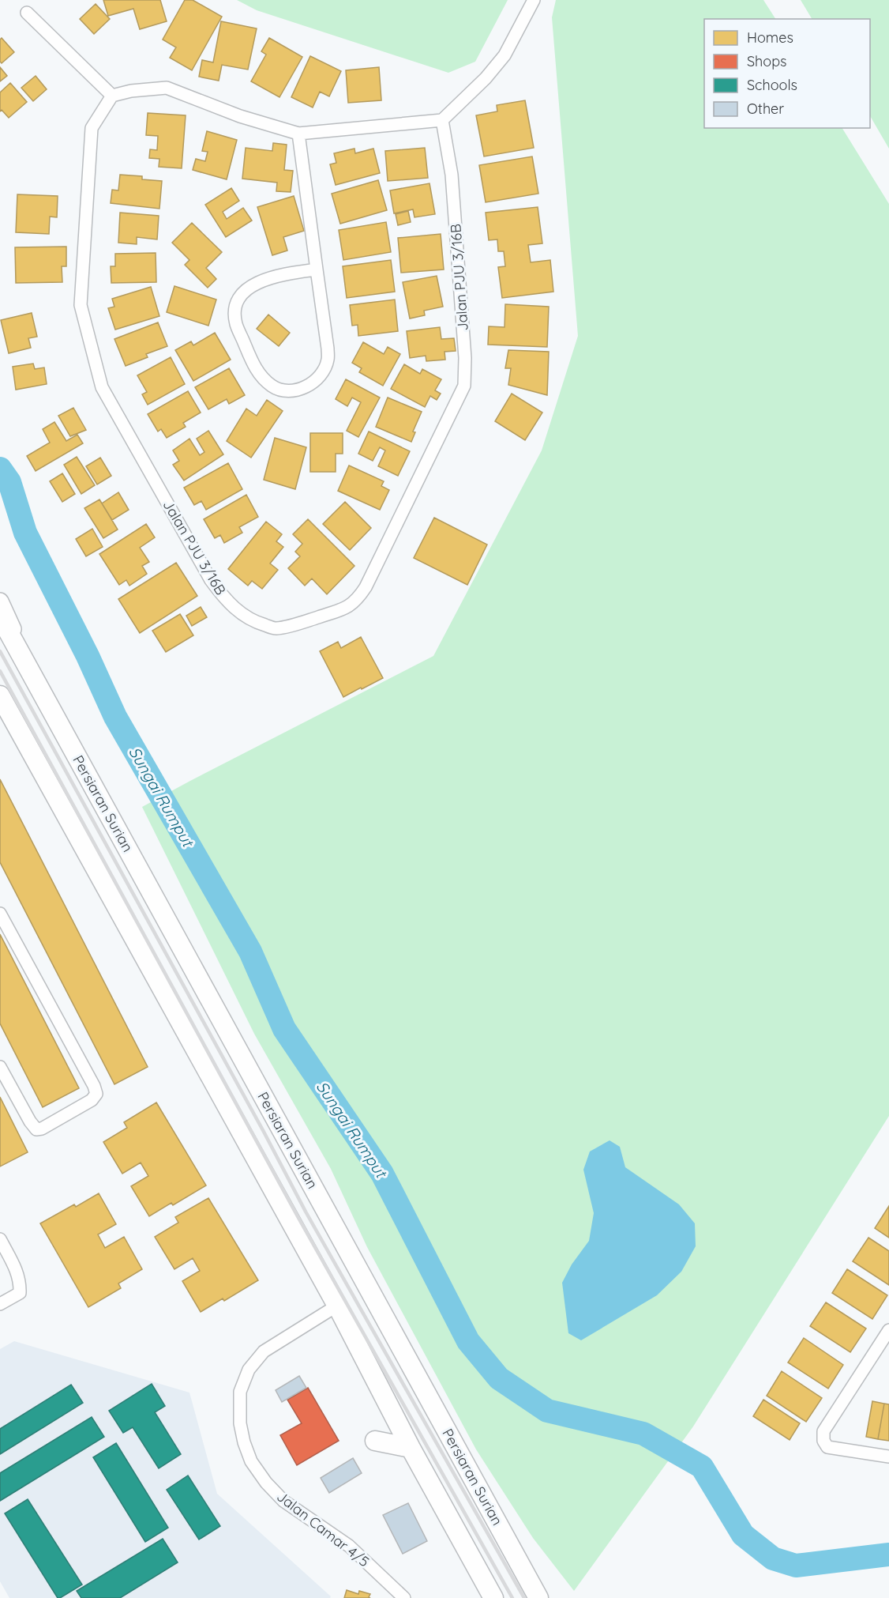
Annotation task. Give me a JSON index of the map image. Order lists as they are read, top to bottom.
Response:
{
  "streets": {
    "main road": ["Persiaran Surian"],
    "street": ["Jalan PJU 3/16B", "Jalan Camar 4/5"]
  },
  "water": ["Sungai Rumput"],
  "legend": [
    "Homes",
    "Shops",
    "Schools",
    "Other"
  ]
}
